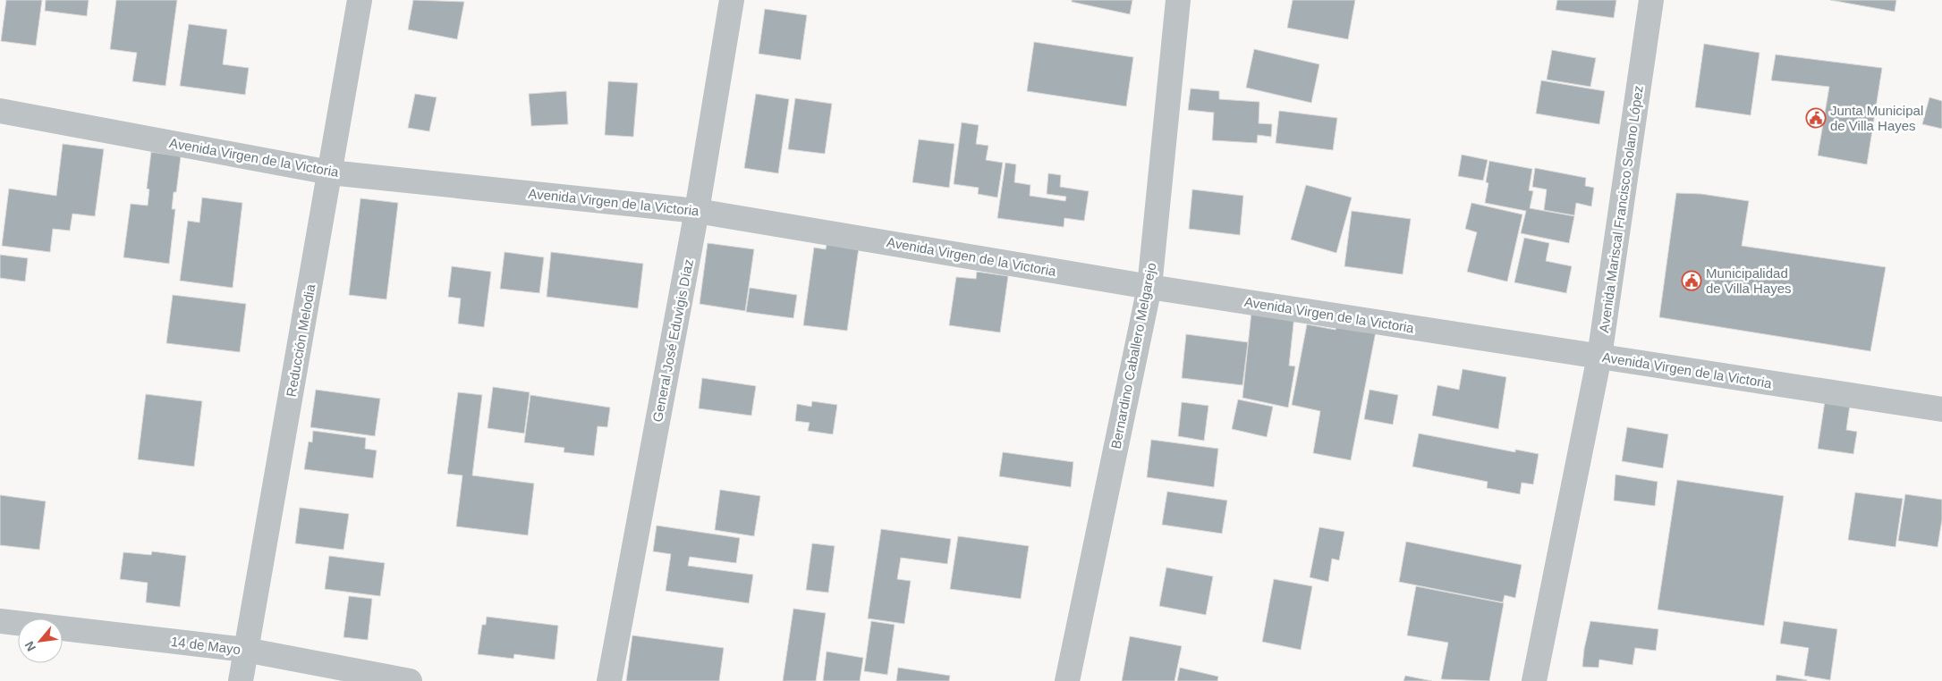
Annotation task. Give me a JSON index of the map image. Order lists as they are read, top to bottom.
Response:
{
  "streets": {
    "street": [
      "Avenida Virgen de la Victoria",
      "Avenida Mariscal Francisco Solano López",
      "Reducción Melodia",
      "General José Eduvigis Díaz",
      "Bernardino Caballero Melgarejo",
      "14 de Mayo"
    ]
  },
  "crossings": [
    ["Avenida Virgen de la Victoria", "Avenida Mariscal Francisco Solano López"],
    ["Avenida Virgen de la Victoria", "Reducción Melodia"],
    ["Avenida Virgen de la Victoria", "General José Eduvigis Díaz"],
    ["Avenida Virgen de la Victoria", "Bernardino Caballero Melgarejo"],
    ["Reducción Melodia", "14 de Mayo"]
  ],
  "places": {
    "public building": ["Junta Municipal de Villa Hayes", "Municipalidad de Villa Hayes"]
  },
  "north": "bottom left"
}
